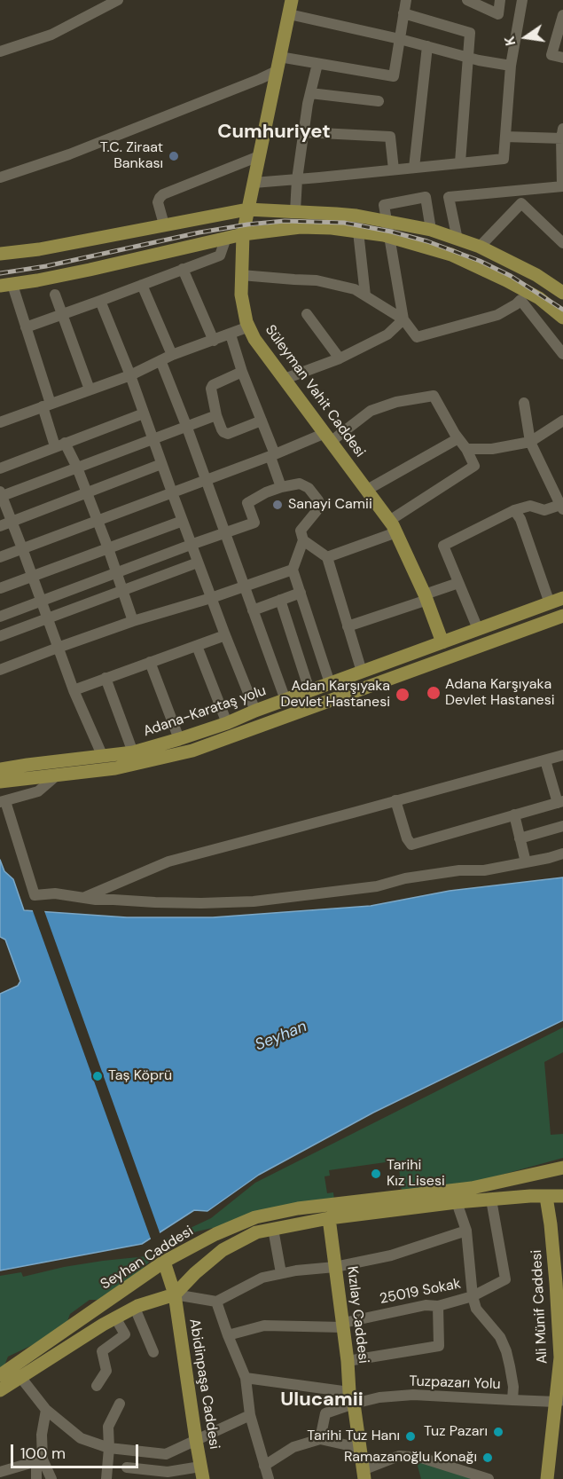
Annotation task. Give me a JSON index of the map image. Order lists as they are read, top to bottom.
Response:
{
  "streets": {
    "main road": [
      "Süleyman Vahit Caddesi",
      "Adana-Karataş yolu",
      "Seyhan Caddesi",
      "Ali Münif Caddesi",
      "Kızılay Caddesi",
      "Abidinpaşa Caddesi"
    ],
    "street": ["25019 Sokak", "Tuzpazarı Yolu"]
  },
  "crossings": [
    ["Süleyman Vahit Caddesi", "Adana-Karataş yolu"],
    ["Seyhan Caddesi", "Abidinpaşa Caddesi"],
    ["25019 Sokak", "Kızılay Caddesi"],
    ["Ali Münif Caddesi", "Tuzpazarı Yolu"],
    ["Kızılay Caddesi", "Tuzpazarı Yolu"]
  ],
  "districts": ["Cumhuriyet", "Ulucamii"],
  "water": ["Seyhan"],
  "places": [
    "T.C. Ziraat Bankası",
    "Sanayi Camii",
    "Adana Karşıyaka Devlet Hastanesi",
    "Adan Karşıyaka Devlet Hastanesi",
    "Taș Köprü",
    "Tarihi Kız Lisesi",
    "Tuz Pazarı",
    "Tarihi Tuz Hanı",
    "Ramazanoğlu Konağı"
  ],
  "scale_bar": "100 m",
  "north": "left"
}
